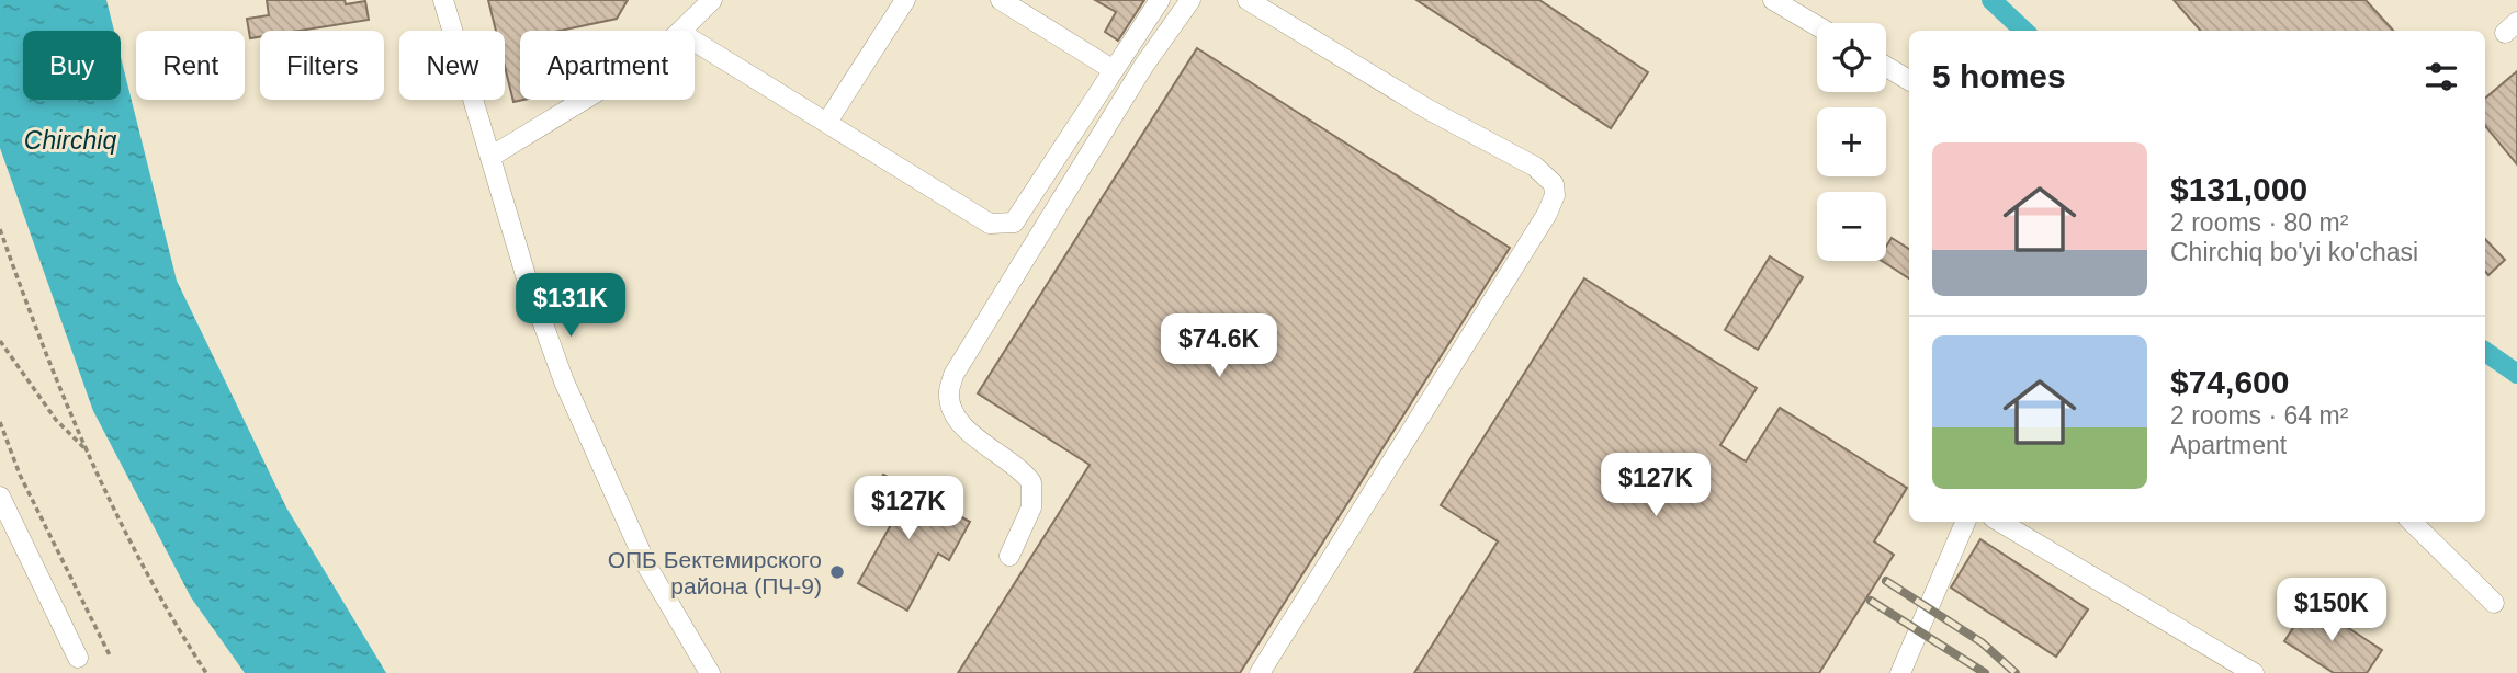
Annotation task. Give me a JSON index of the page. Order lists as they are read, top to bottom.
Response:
{
  "water": ["Chirchiq"],
  "places": ["ОПБ Бектемирского района (ПЧ-9)"],
  "page": {
    "map_buttons": ["+", "−"],
    "chip": [
      "Buy",
      "Rent",
      "Filters",
      "New",
      "Apartment"
    ],
    "heading": "5 homes",
    "list": [
      {
        "name": "$131,000",
        "note": "2 rooms · 80 m² · Chirchiq bo'yi ko'chasi"
      },
      {
        "name": "$74,600",
        "note": "2 rooms · 64 m² · Apartment"
      }
    ],
    "price": [
      "$131K",
      "$74.6K",
      "$127K",
      "$127K",
      "$150K"
    ]
  }
}
